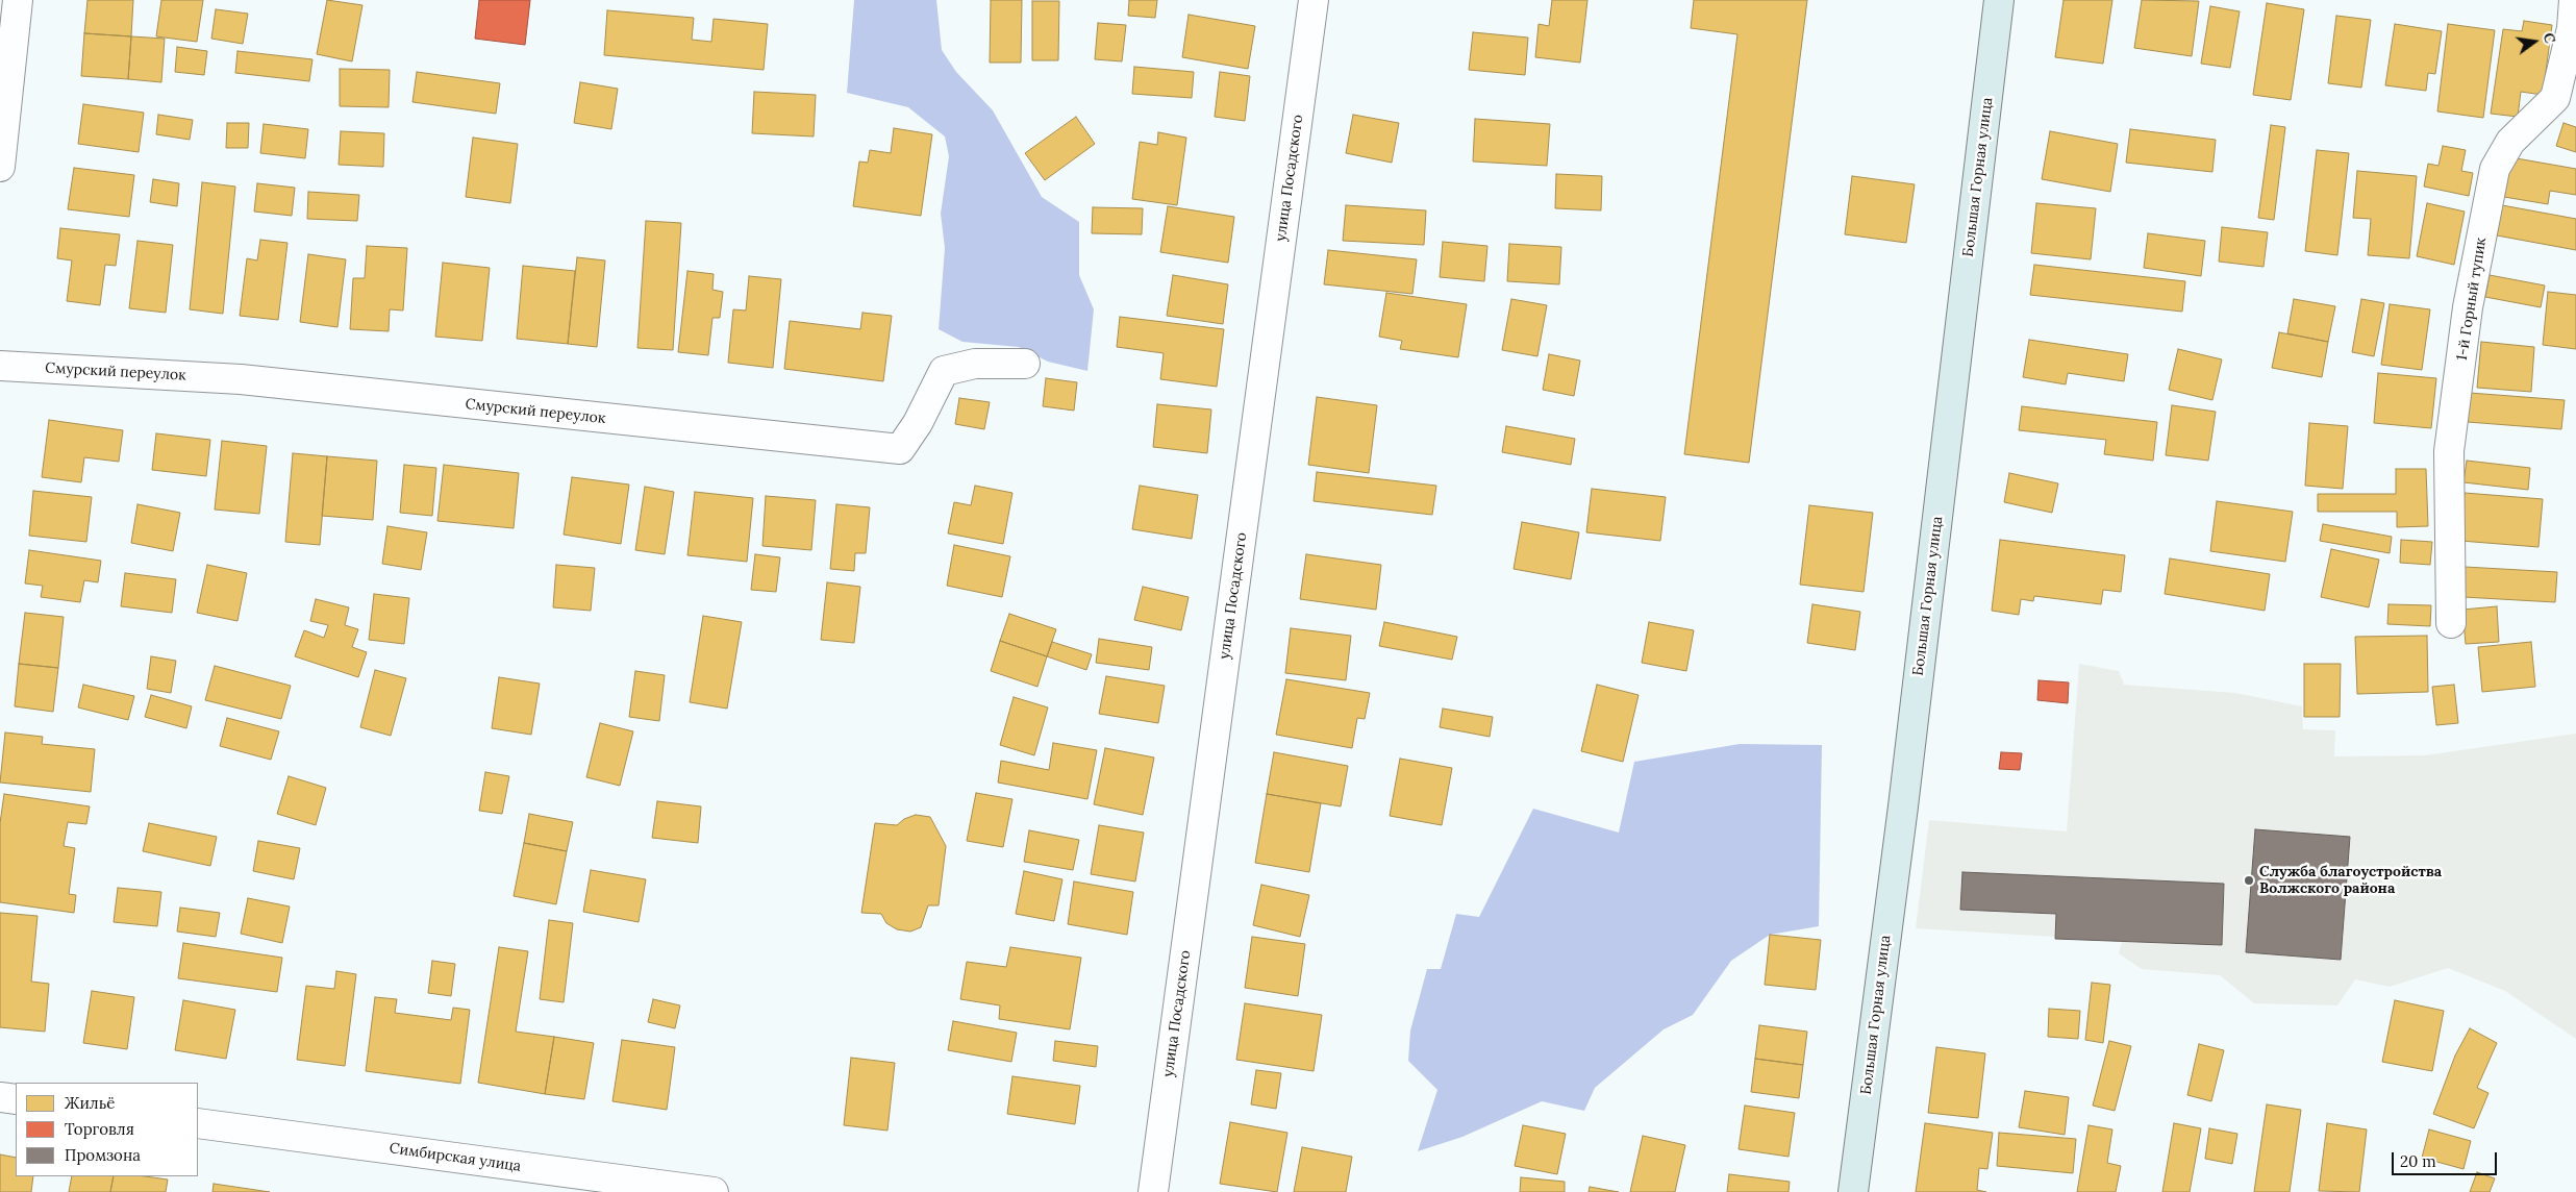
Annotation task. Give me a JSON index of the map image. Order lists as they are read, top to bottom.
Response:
{
  "streets": {
    "main road": ["Большая Горная улица"],
    "street": [
      "улица Посадского",
      "1-й Горный тупик",
      "Смурский переулок",
      "Симбирская улица"
    ]
  },
  "places": ["Служба благоустройства Волжского района"],
  "legend": ["Жильё", "Торговля", "Промзона"],
  "scale_bar": "20 m",
  "north": "right"
}
